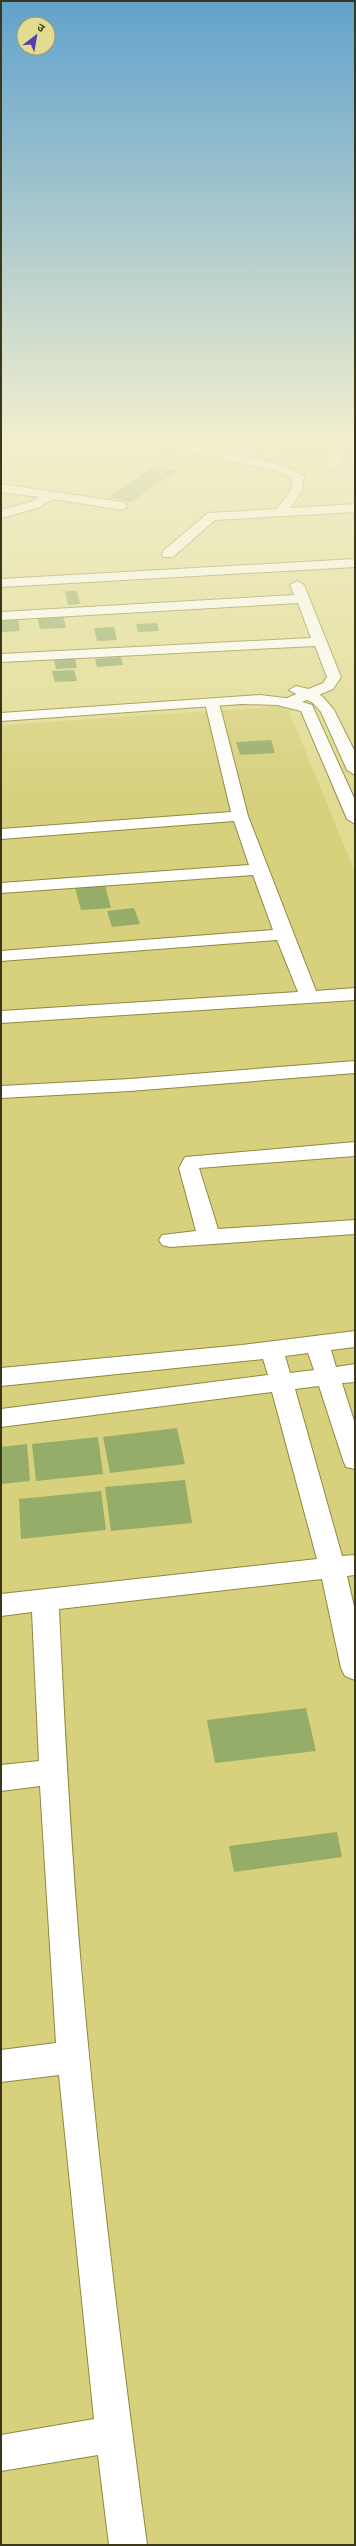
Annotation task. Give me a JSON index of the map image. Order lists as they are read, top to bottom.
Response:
{
  "north": "top right"
}
